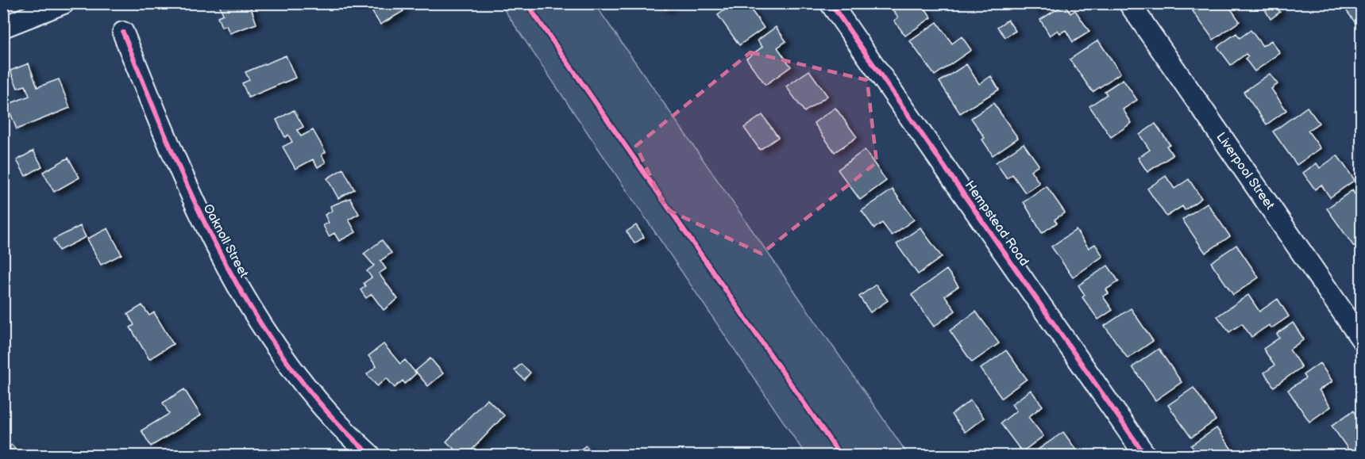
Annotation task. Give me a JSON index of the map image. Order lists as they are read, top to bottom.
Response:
{
  "streets": {
    "street": ["Liverpool Street", "Hempstead Road", "Oaknoll Street"]
  }
}
